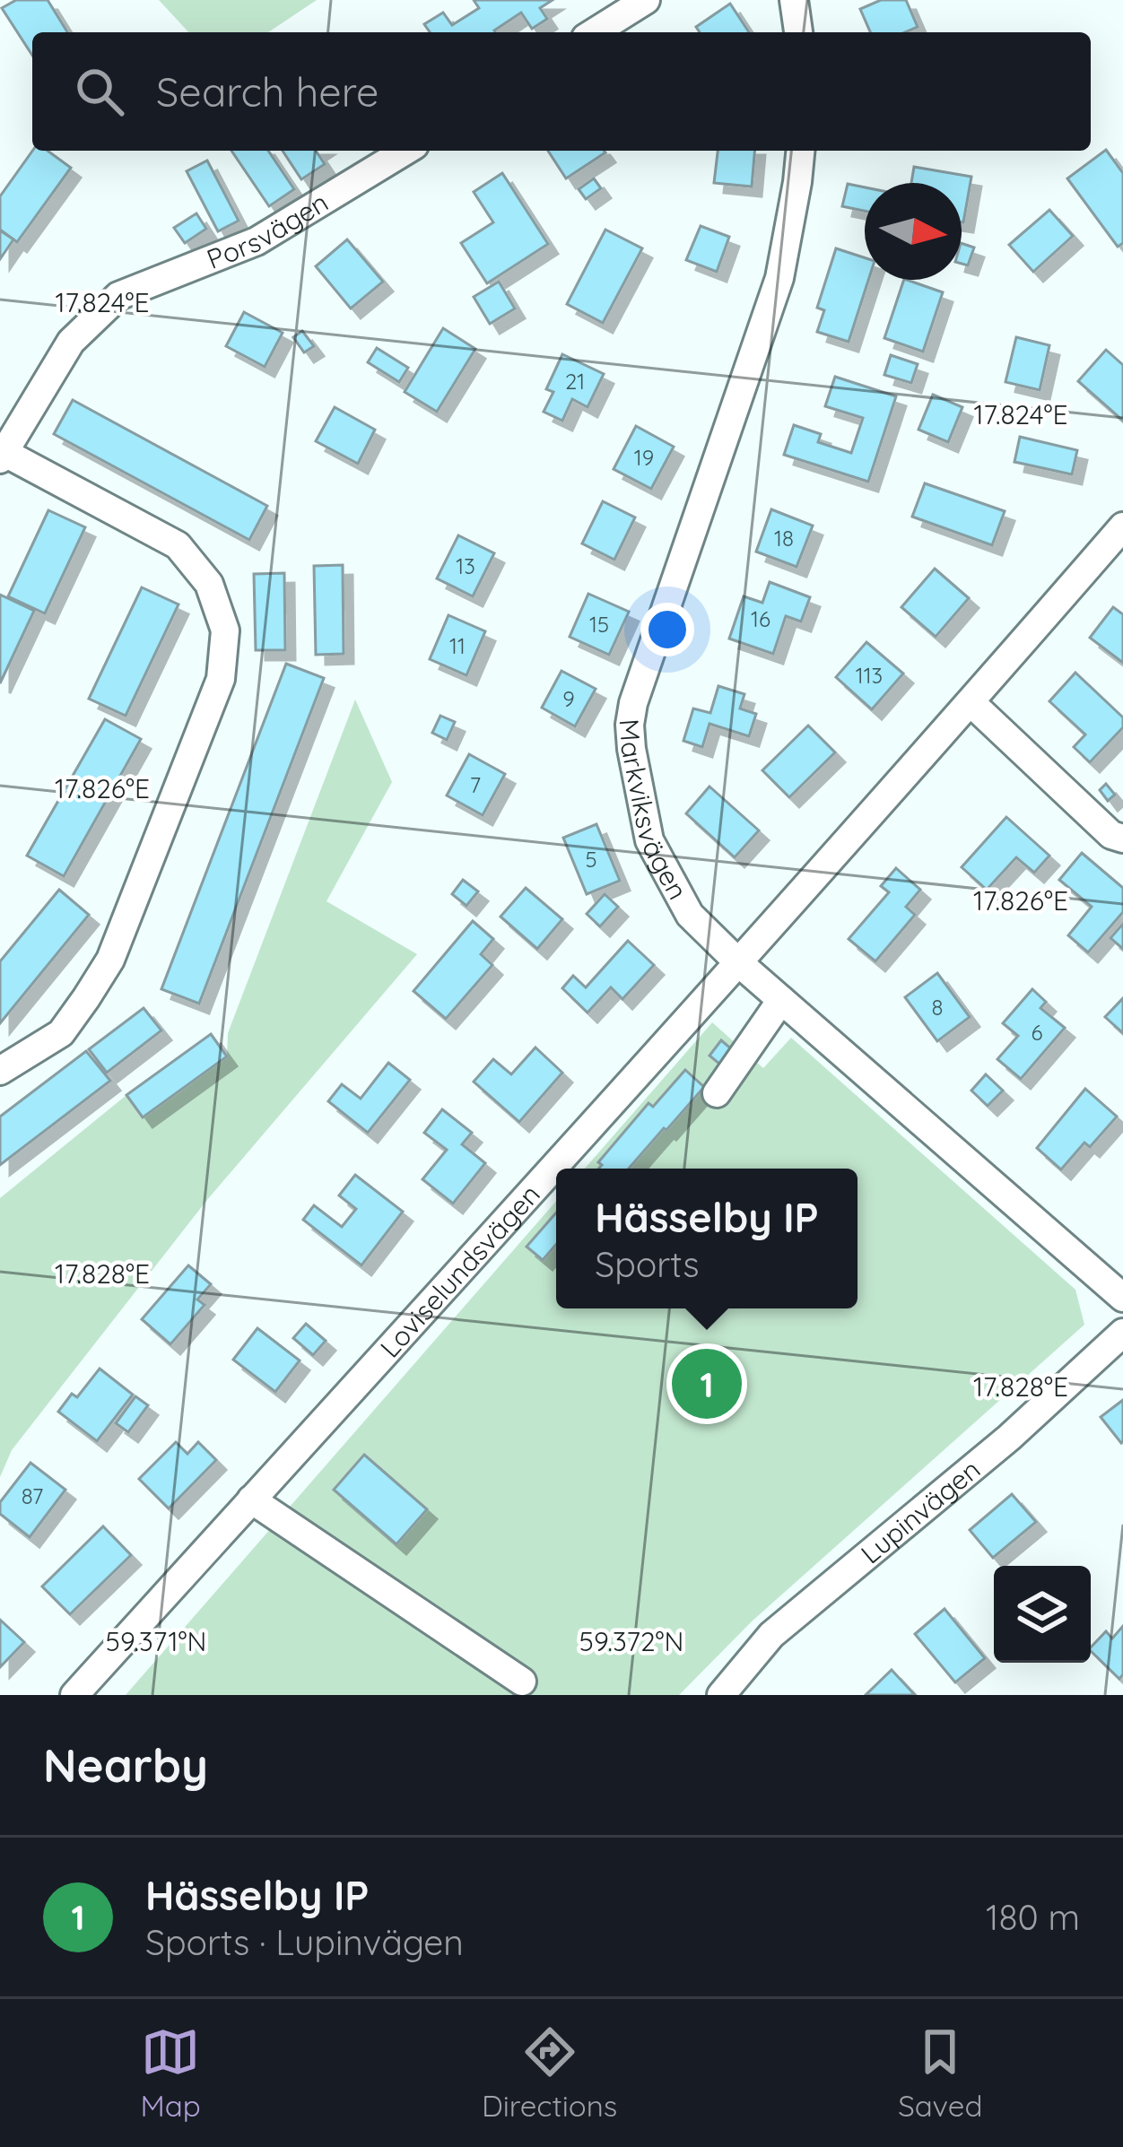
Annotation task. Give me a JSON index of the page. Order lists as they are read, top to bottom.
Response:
{
  "streets": {
    "street": [
      "Porsvägen",
      "Markviksvägen",
      "Loviselundsvägen",
      "Lupinvägen"
    ]
  },
  "crossings": [
    ["Markviksvägen", "Loviselundsvägen"]
  ],
  "house_numbers": [
    "21",
    "19",
    "18",
    "13",
    "16",
    "15",
    "11",
    "113",
    "9",
    "7",
    "5",
    "8",
    "6",
    "87"
  ],
  "north": "right",
  "page": {
    "search": "Search here",
    "popup": ["Hässelby IP", "Sports"],
    "pins": "1",
    "heading": "Nearby",
    "list": [
      {
        "mark": "1",
        "name": "Hässelby IP",
        "note": "Sports · Lupinvägen",
        "value": "180 m"
      }
    ],
    "nav": ["Map", "Directions", "Saved"]
  },
  "coordinates": [
    "17.824°E",
    "17.826°E",
    "17.828°E",
    "59.371°N",
    "59.372°N"
  ]
}
